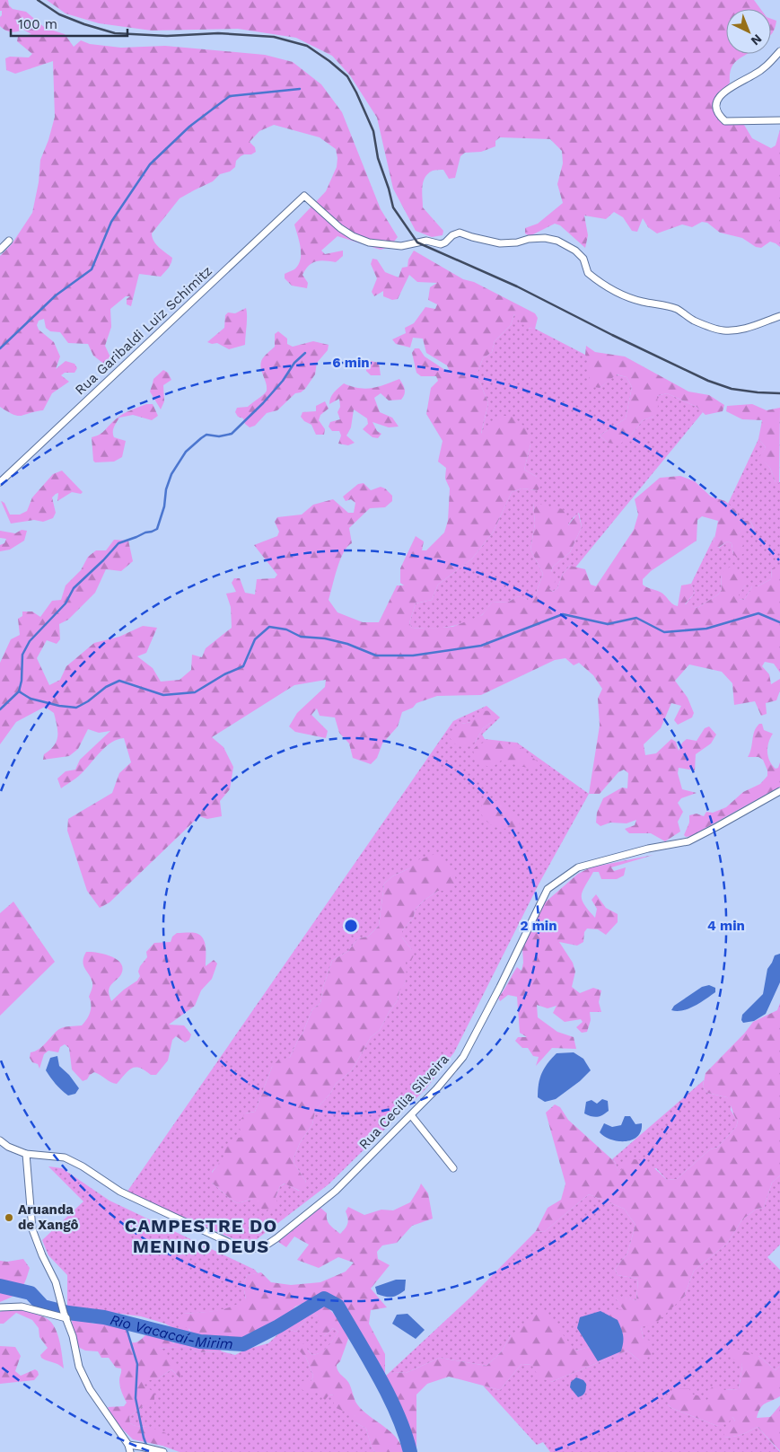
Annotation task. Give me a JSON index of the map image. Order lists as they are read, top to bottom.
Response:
{
  "streets": {
    "street": ["Rua Garibaldi Luiz Schimitz", "Rua Cecília Silveira"]
  },
  "districts": ["CAMPESTRE DO MENINO DEUS"],
  "water": ["Rio Vacacaí-Mirim"],
  "places": ["Aruanda de Xangô"],
  "scale_bar": "100 m",
  "north": "bottom right",
  "rings": ["6 min", "2 min", "4 min"]
}
